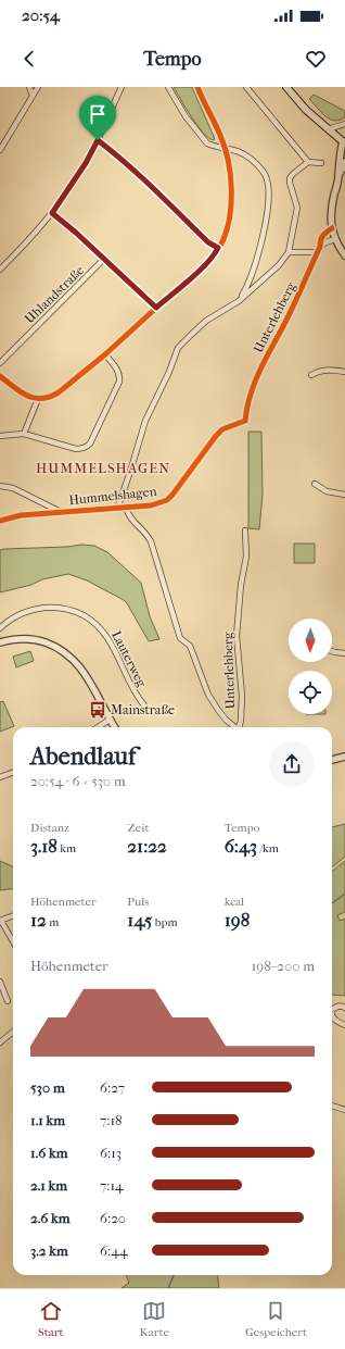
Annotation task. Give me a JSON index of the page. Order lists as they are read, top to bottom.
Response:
{
  "streets": {
    "street": [
      "Uhlandstraße",
      "Unterlehberg",
      "Hummelshagen",
      "Lauterweg"
    ]
  },
  "crossings": [
    ["Unterlehberg", "Hummelshagen"]
  ],
  "districts": ["HUMMELSHAGEN"],
  "places": {
    "bus stop": ["Mainstraße"]
  },
  "north": "bottom",
  "page": {
    "status": "20:54",
    "header": "Tempo",
    "heading": ["Abendlauf", "20:54 · 6 × 530 m"],
    "stats": [
      ["Distanz", "3.18 km"],
      ["Zeit", "21:22"],
      ["Tempo", "6:43 /km"],
      ["Höhenmeter", "12 m"],
      ["Puls", "145 bpm"],
      ["kcal", "198"]
    ],
    "chart": ["Höhenmeter", "198–200 m"],
    "list": [
      {
        "name": "530 m",
        "note": "6:27"
      },
      {
        "name": "1.1 km",
        "note": "7:18"
      },
      {
        "name": "1.6 km",
        "note": "6:13"
      },
      {
        "name": "2.1 km",
        "note": "7:14"
      },
      {
        "name": "2.6 km",
        "note": "6:20"
      },
      {
        "name": "3.2 km",
        "note": "6:44"
      }
    ],
    "tabs": ["Start", "Karte", "Gespeichert"]
  }
}
